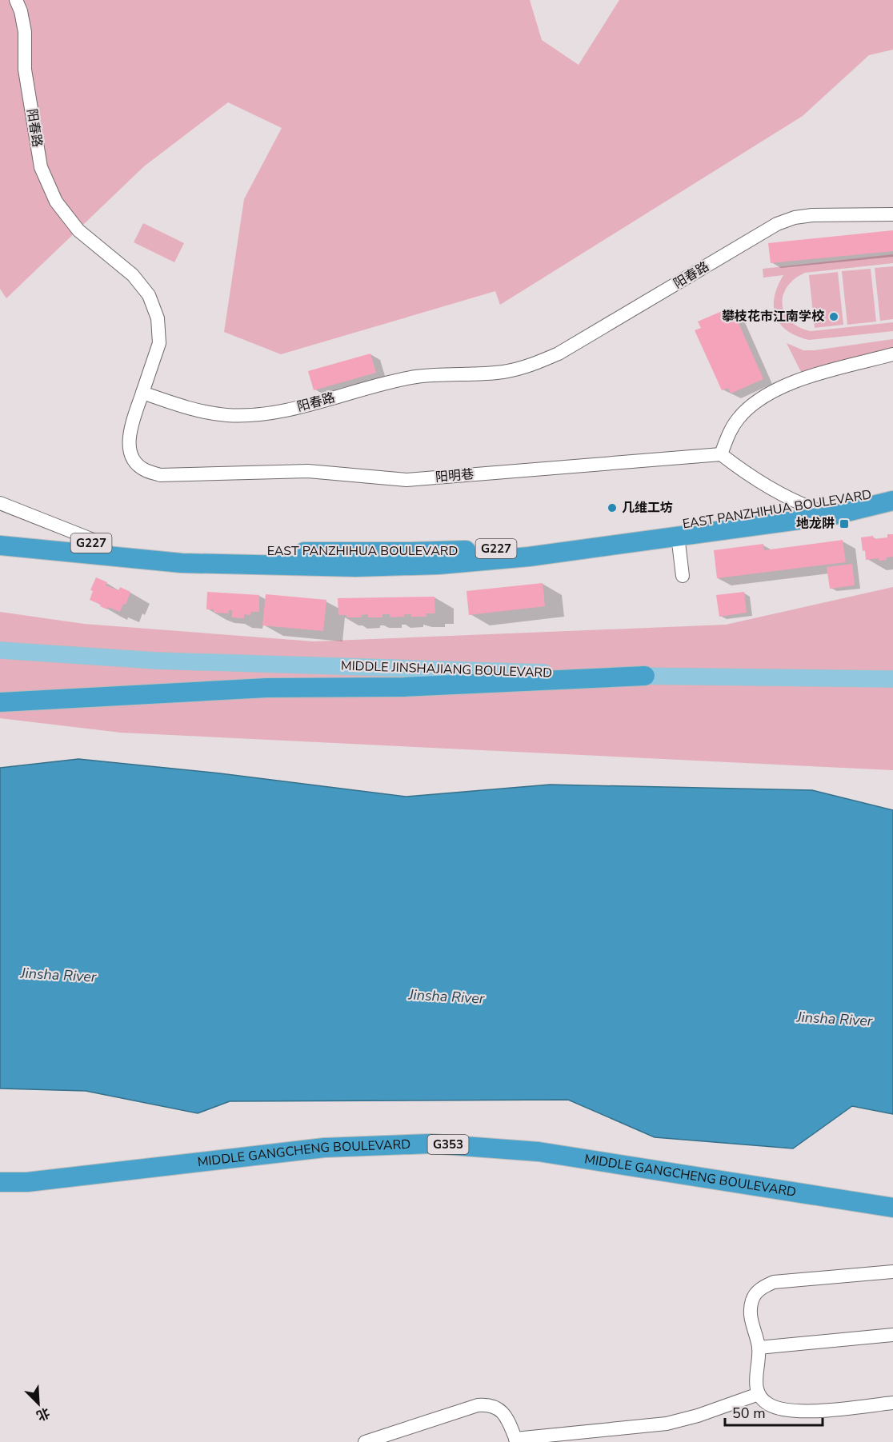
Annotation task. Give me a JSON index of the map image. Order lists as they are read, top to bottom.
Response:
{
  "streets": {
    "highway": [
      "EAST PANZHIHUA BOULEVARD",
      "G227",
      "G353",
      "MIDDLE GANGCHENG BOULEVARD"
    ],
    "main road": ["MIDDLE JINSHAJIANG BOULEVARD"],
    "street": ["阳春路", "阳明巷"]
  },
  "crossings": [
    ["阳春路", "阳明巷"]
  ],
  "water": ["Jinsha River"],
  "places": {
    "other": ["攀枝花市江南学校", "几维工坊"],
    "transit": ["地龙阱"]
  },
  "scale_bar": "50 m",
  "north": "bottom right"
}
